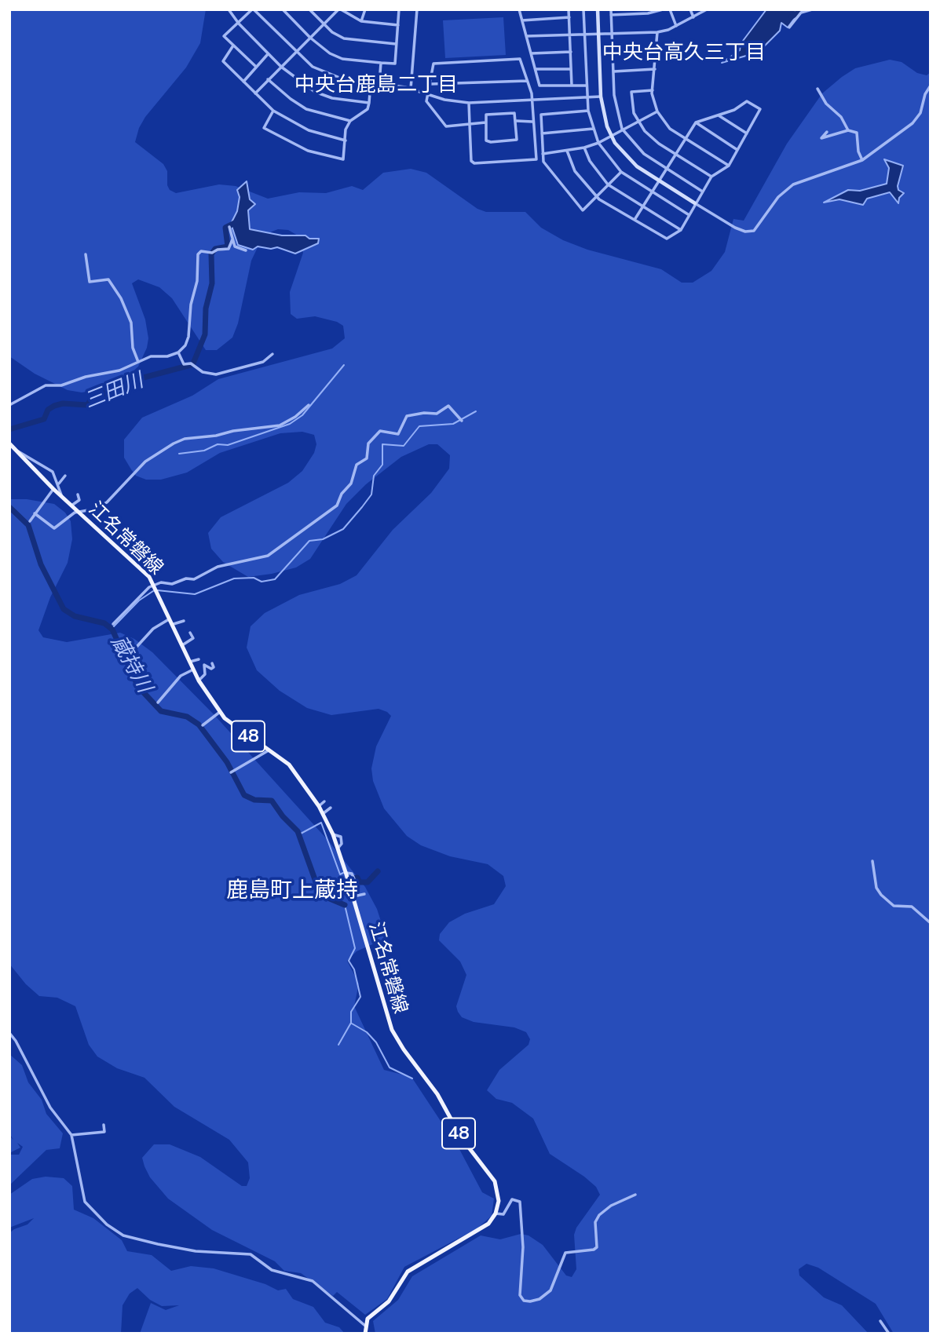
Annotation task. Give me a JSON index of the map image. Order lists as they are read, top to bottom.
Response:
{
  "streets": {
    "main road": ["江名常磐線", "48"]
  },
  "districts": ["中央台高久三丁目", "中央台鹿島二丁目", "鹿島町上蔵持"],
  "water": ["三田川", "蔵持川"]
}
